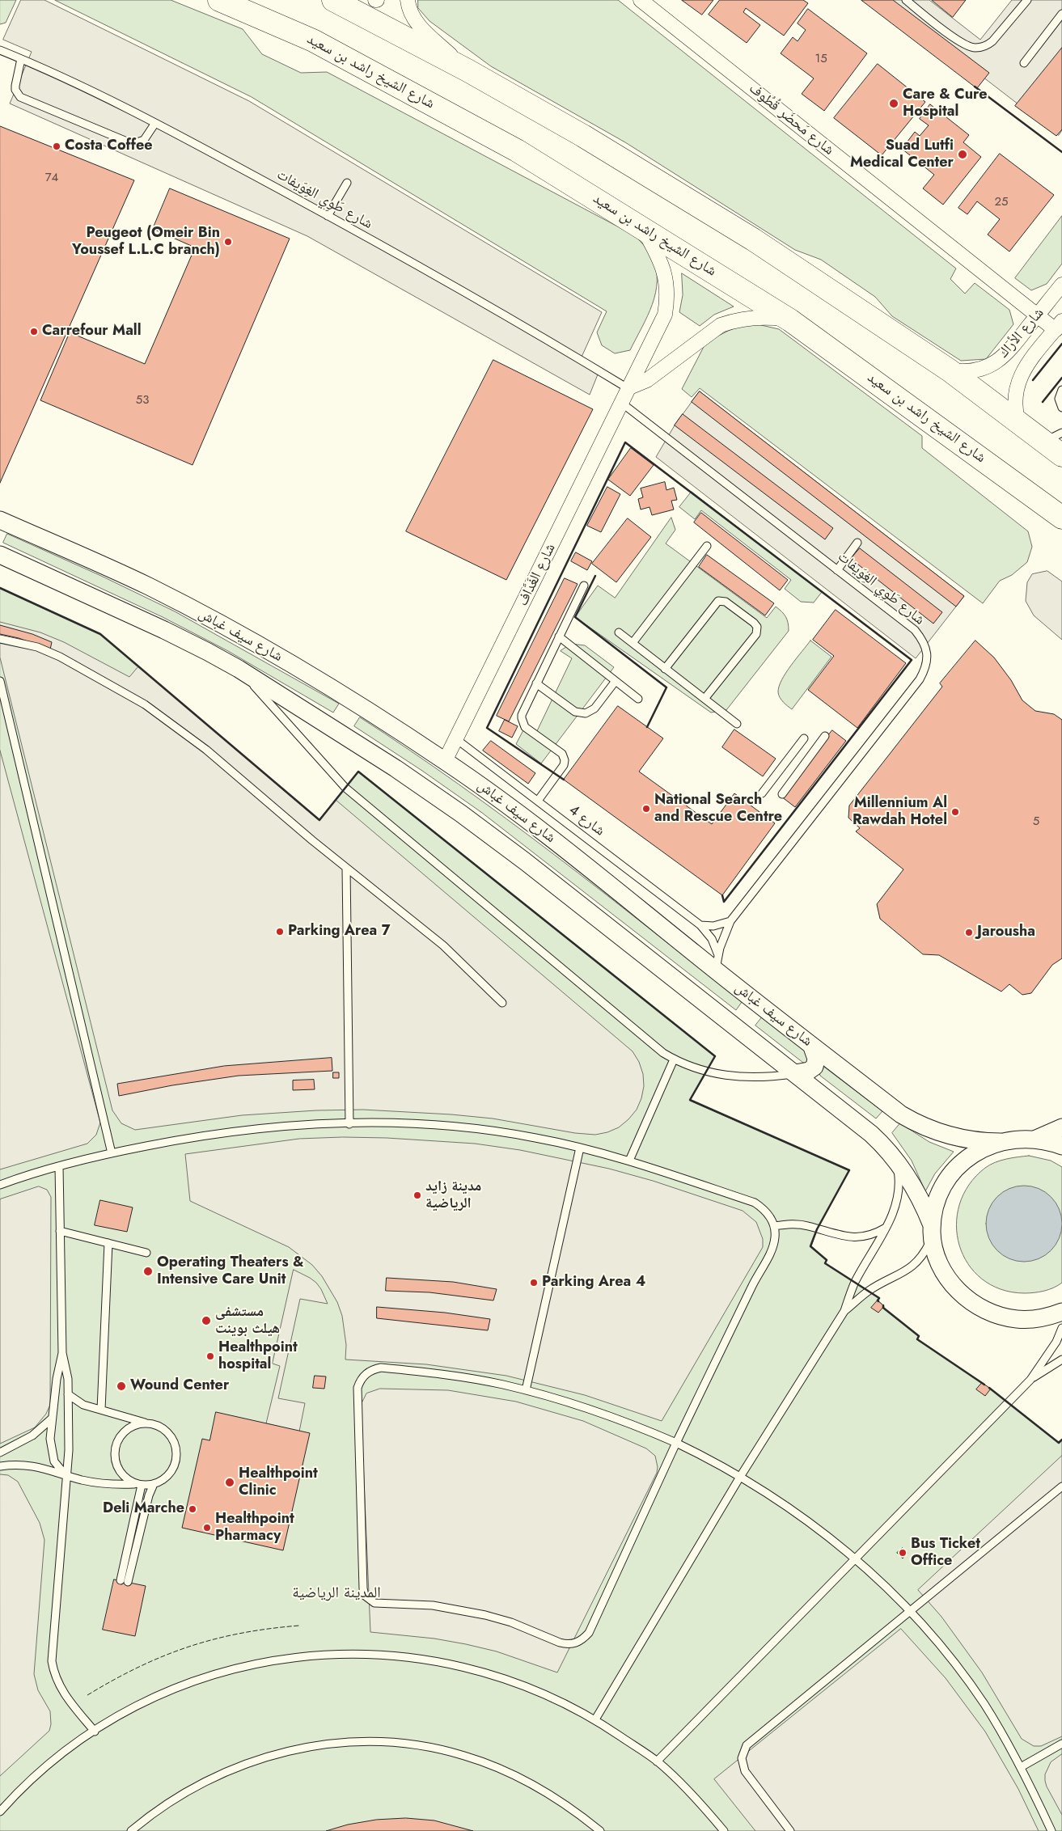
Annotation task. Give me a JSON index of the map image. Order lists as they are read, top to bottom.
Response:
{
  "streets": {
    "main road": ["شارع الشيخ راشد بن سعيد"],
    "street": [
      "شارع مَحضَر قُطُوف",
      "شارع الأراك",
      "شارع الغَدَّاف",
      "شارع سيف غباش"
    ],
    "lane": ["شارع طَوِي الغِوَيفات", "شارع 4"]
  },
  "crossings": [
    ["شارع الشيخ راشد بن سعيد", "شارع الغَدَّاف"],
    ["شارع مَحضَر قُطُوف", "شارع الأراك"],
    ["شارع طَوِي الغِوَيفات", "شارع الغَدَّاف"],
    ["شارع طَوِي الغِوَيفات", "شارع سيف غباش"],
    ["شارع طَوِي الغِوَيفات", "شارع 4"],
    ["شارع الغَدَّاف", "شارع سيف غباش"],
    ["شارع الغَدَّاف", "شارع 4"],
    ["شارع سيف غباش", "شارع 4"]
  ],
  "districts": ["المدينة الرياضية"],
  "places": [
    "Care & Cure Hospital",
    "Costa Coffee",
    "Suad Lutfi Medical Center",
    "Peugeot (Omeir Bin Youssef L.L.C branch)",
    "Carrefour Mall",
    "National Search and Rescue Centre",
    "Millennium Al Rawdah Hotel",
    "Parking Area 7",
    "Jarousha",
    "مدينة زايد الرياضية",
    "Operating Theaters & Intensive Care Unit",
    "Parking Area 4",
    "مستشفى هيلث بوينت",
    "Healthpoint hospital",
    "Wound Center",
    "Healthpoint Clinic",
    "Deli Marche",
    "Healthpoint Pharmacy",
    "Bus Ticket Office"
  ],
  "house_numbers": [
    "15",
    "74",
    "25",
    "53",
    "5"
  ]
}
